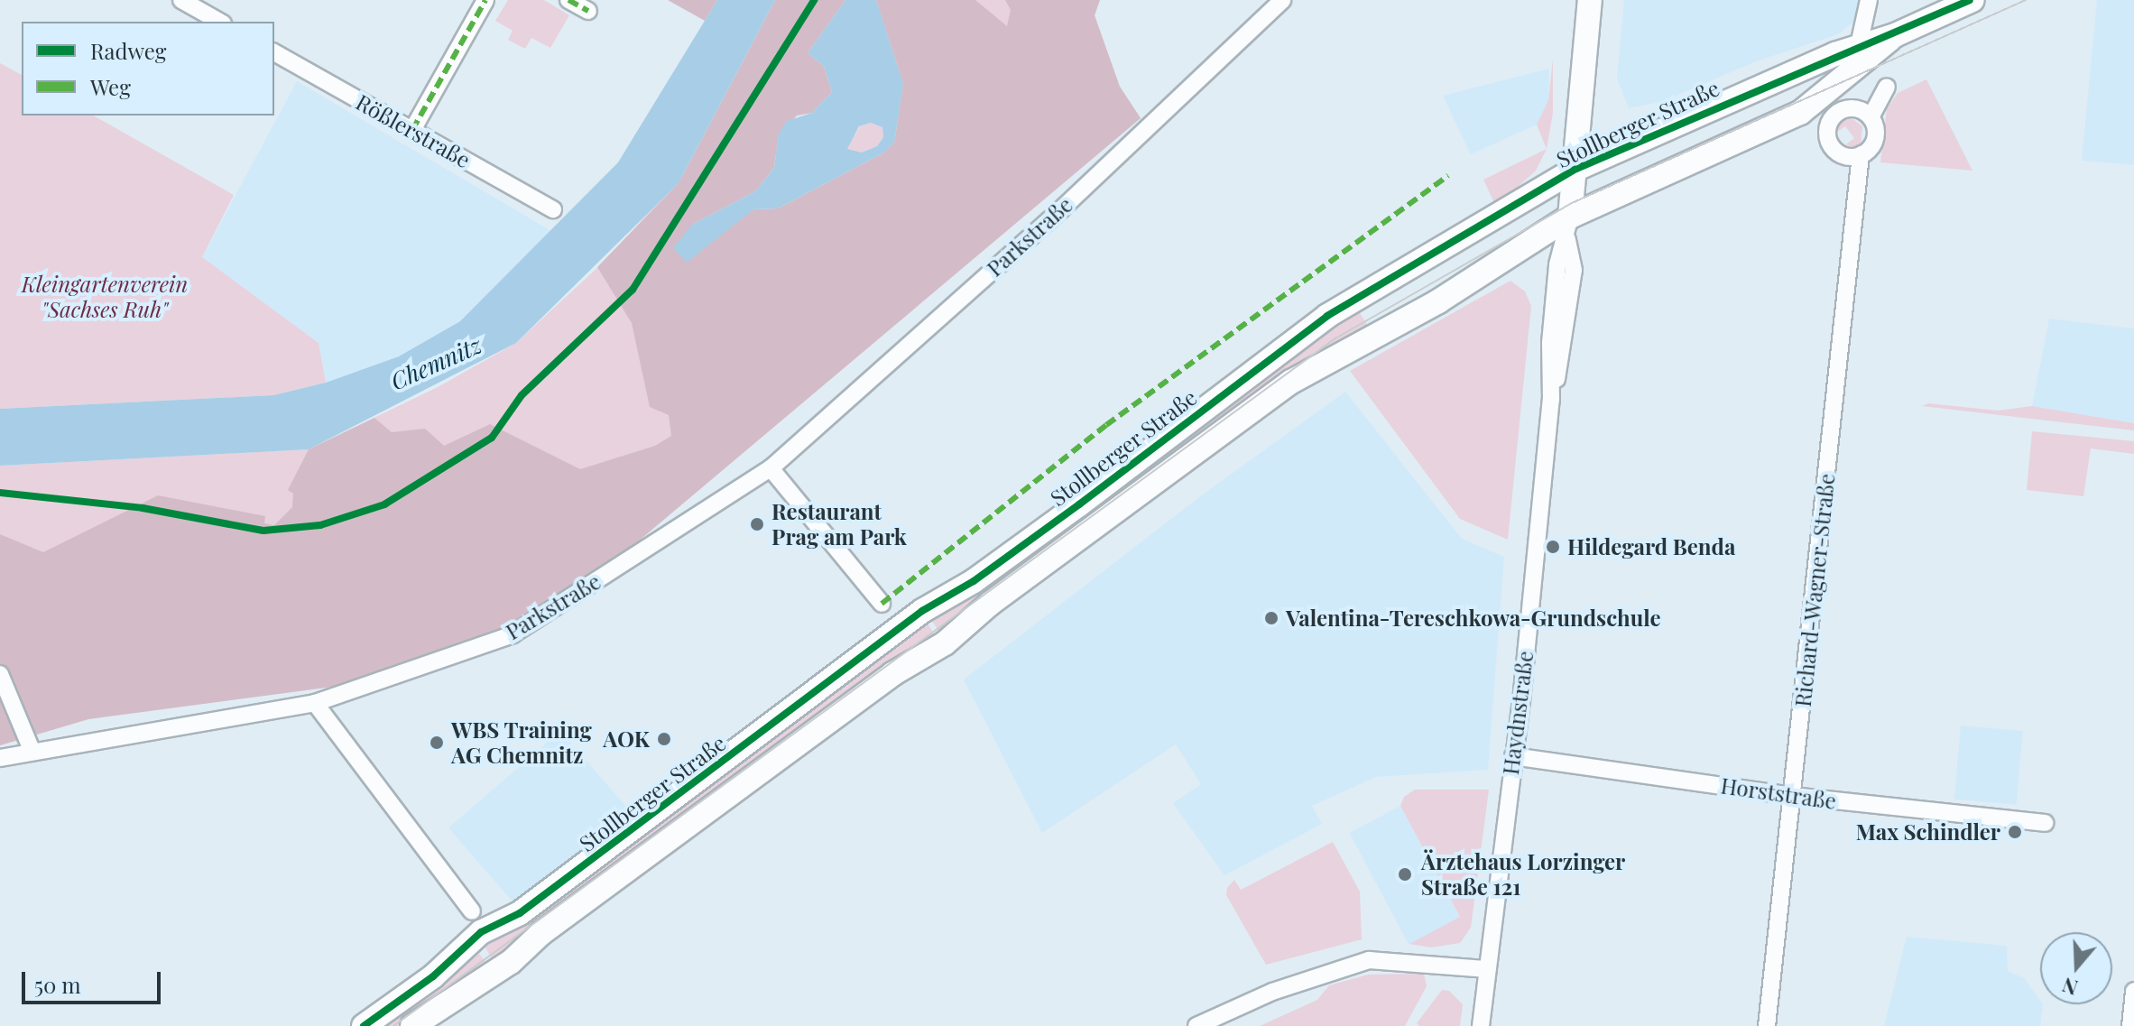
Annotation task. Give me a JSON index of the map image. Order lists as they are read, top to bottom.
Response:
{
  "streets": {
    "main road": ["Stollberger Straße", "Haydnstraße"],
    "street": [
      "Rößlerstraße",
      "Parkstraße",
      "Richard-Wagner-Straße",
      "Horststraße"
    ]
  },
  "crossings": [
    ["Stollberger Straße", "Haydnstraße"],
    ["Richard-Wagner-Straße", "Horststraße"],
    ["Haydnstraße", "Horststraße"]
  ],
  "water": ["Chemnitz"],
  "parks": ["Kleingartenverein \"Sachses Ruh\""],
  "places": [
    "Restaurant Prag am Park",
    "Hildegard Benda",
    "Valentina-Tereschkowa-Grundschule",
    "AOK",
    "WBS Training AG Chemnitz",
    "Max Schindler",
    "Ärztehaus Lorzinger Straße 121"
  ],
  "legend": ["Radweg", "Weg"],
  "scale_bar": "50 m",
  "north": "bottom"
}
